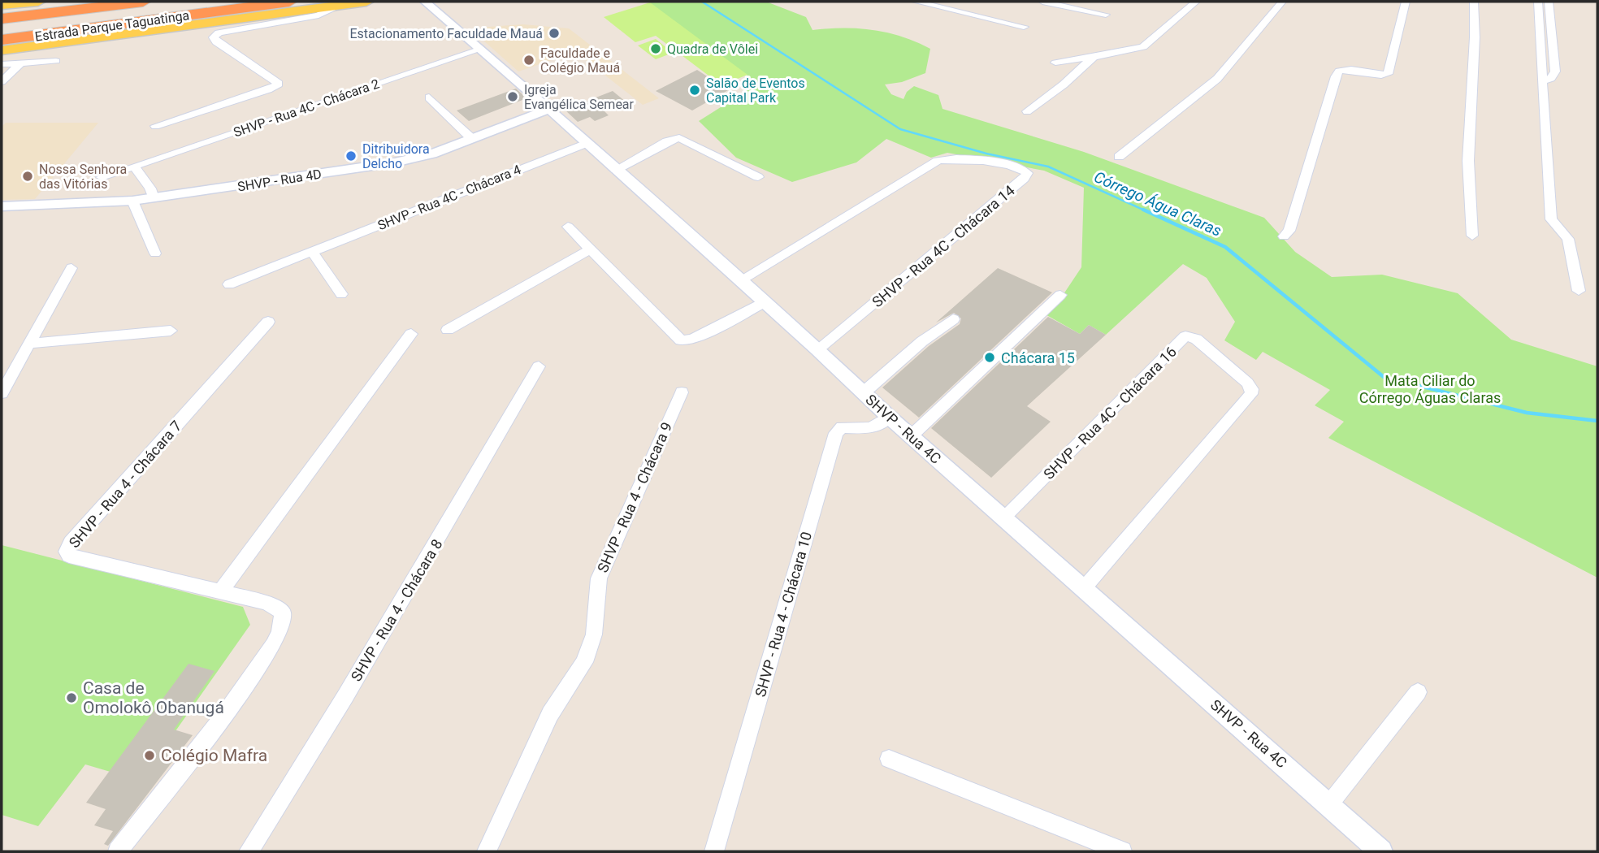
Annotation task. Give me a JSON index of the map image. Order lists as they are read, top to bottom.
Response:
{
  "streets": {
    "highway": ["Estrada Parque Taguatinga"],
    "street": [
      "SHVP - Rua 4C - Chácara 2",
      "SHVP - Rua 4D",
      "SHVP - Rua 4C - Chácara 4",
      "SHVP - Rua 4C - Chácara 14",
      "SHVP - Rua 4C - Chácara 16",
      "SHVP - Rua 4C",
      "SHVP - Rua 4 - Chácara 7",
      "SHVP - Rua 4 - Chácara 9",
      "SHVP - Rua 4 - Chácara 8",
      "SHVP - Rua 4 - Chácara 10"
    ]
  },
  "crossings": [
    ["SHVP - Rua 4C - Chácara 2", "SHVP - Rua 4C"],
    ["SHVP - Rua 4D", "SHVP - Rua 4C"],
    ["SHVP - Rua 4C - Chácara 4", "SHVP - Rua 4C"],
    ["SHVP - Rua 4C - Chácara 14", "SHVP - Rua 4C"],
    ["SHVP - Rua 4C - Chácara 16", "SHVP - Rua 4C"],
    ["SHVP - Rua 4C", "SHVP - Rua 4 - Chácara 10"]
  ],
  "water": ["Córrego Água Claras"],
  "parks": ["Mata Ciliar do Córrego Águas Claras"],
  "places": [
    "Estacionamento Faculdade Mauá",
    "Quadra de Vôlei",
    "Faculdade e Colégio Mauá",
    "Salão de Eventos Capital Park",
    "Igreja Evangélica Semear",
    "Ditribuidora Delcho",
    "Nossa Senhora das Vitórias",
    "Chácara 15",
    "Casa de Omolokô Obanugá",
    "Colégio Mafra"
  ]
}
